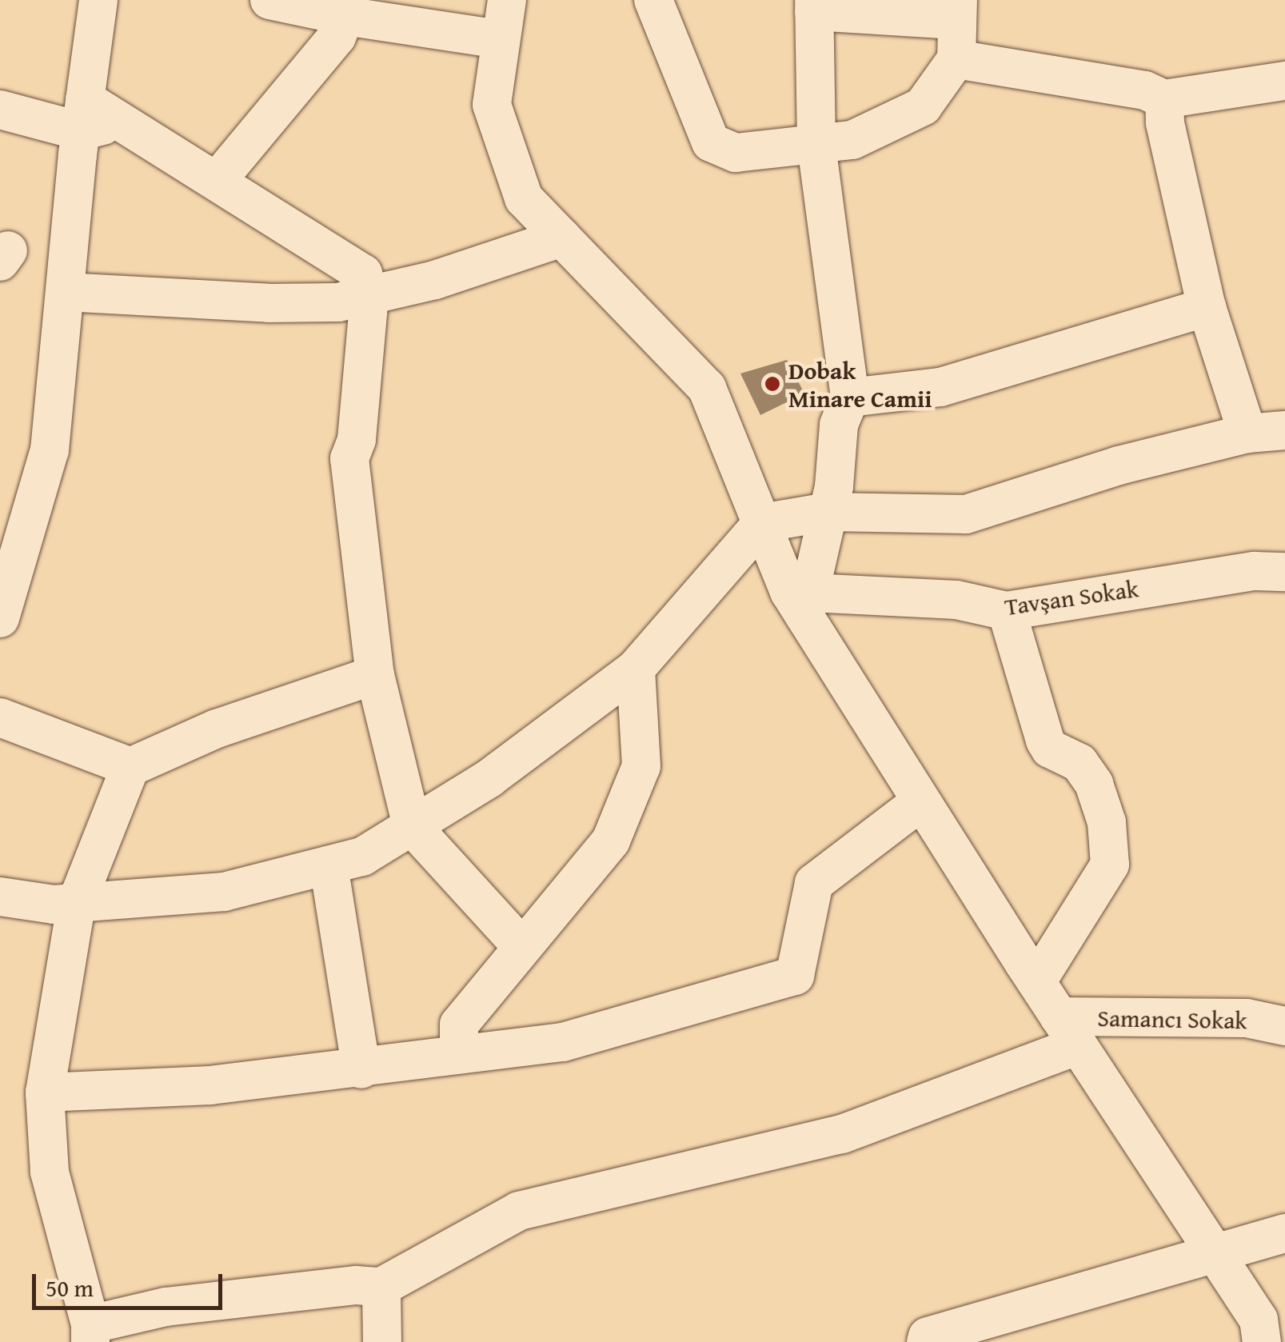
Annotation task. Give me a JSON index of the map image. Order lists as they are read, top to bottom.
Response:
{
  "streets": {
    "street": ["Tavşan Sokak", "Samancı Sokak"]
  },
  "places": ["Dobak Minare Camii"],
  "scale_bar": "50 m"
}
